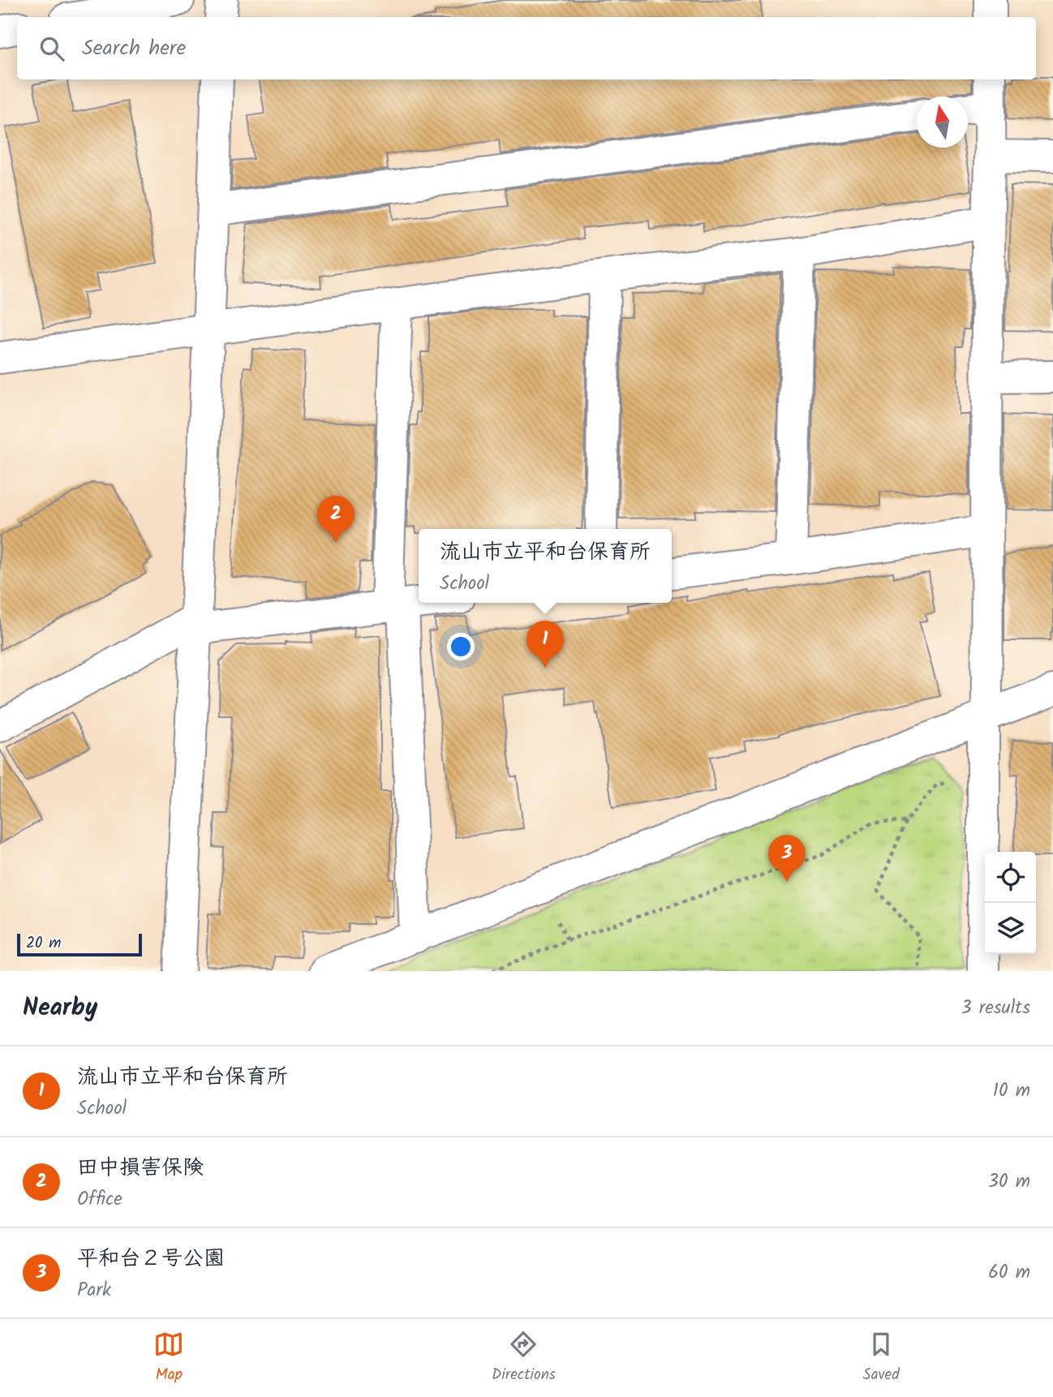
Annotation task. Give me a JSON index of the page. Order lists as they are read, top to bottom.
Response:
{
  "scale_bar": "20 m",
  "north": "top",
  "page": {
    "search": "Search here",
    "pins": ["2", "1", "3"],
    "popup": ["流山市立平和台保育所", "School"],
    "scale": "20 m",
    "heading": ["Nearby", "3 results"],
    "list": [
      {
        "mark": "1",
        "name": "流山市立平和台保育所",
        "note": "School",
        "value": "10 m"
      },
      {
        "mark": "2",
        "name": "田中損害保険",
        "note": "Office",
        "value": "30 m"
      },
      {
        "mark": "3",
        "name": "平和台２号公園",
        "note": "Park",
        "value": "60 m"
      }
    ],
    "nav": ["Map", "Directions", "Saved"]
  }
}
